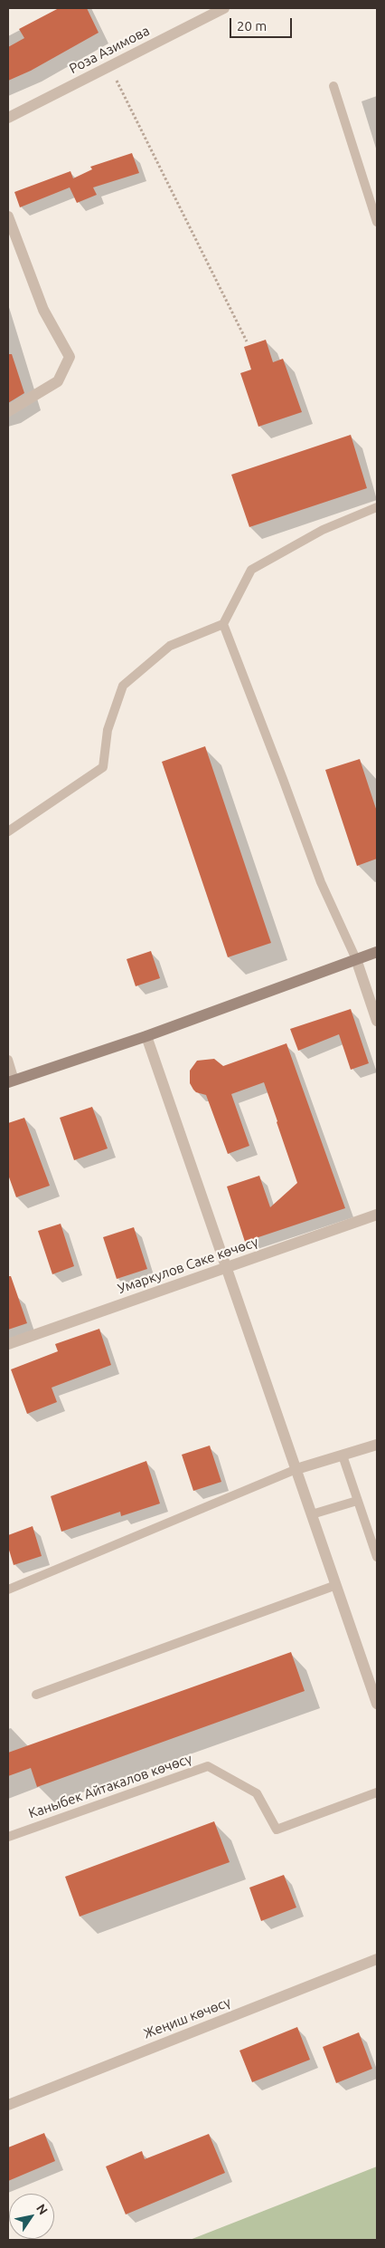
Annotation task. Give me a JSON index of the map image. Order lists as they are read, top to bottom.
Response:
{
  "streets": {
    "street": ["Роза Азимова", "Умаркулов Саке көчөсү", "Жеңиш көчөсү"],
    "lane": ["Каныбек Айтакалов көчөсү"]
  },
  "scale_bar": "20 m",
  "north": "top right"
}
